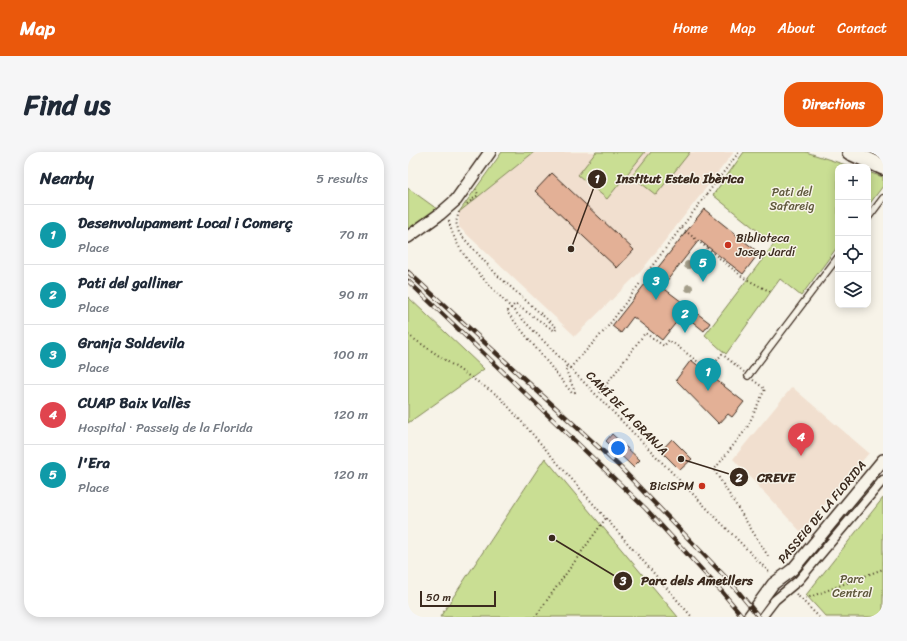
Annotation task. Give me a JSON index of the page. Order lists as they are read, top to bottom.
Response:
{
  "streets": {
    "street": ["PASSEIG DE LA FLORIDA"],
    "path": ["CAMÍ DE LA GRANJA"]
  },
  "parks": ["Pati del Safareig", "Parc Central"],
  "places": [
    "Biblioteca Josep Jardí",
    "Institut Estela Ibèrica",
    "CREVE",
    "BiciSPM",
    "Parc dels Ametllers"
  ],
  "scale_bar": "50 m",
  "page": {
    "header": "Map",
    "nav": [
      "Home",
      "Map",
      "About",
      "Contact"
    ],
    "title": "Find us",
    "buttons": "Directions",
    "heading": ["Nearby", "5 results"],
    "map_buttons": ["+", "−"],
    "list": [
      {
        "mark": "1",
        "name": "Desenvolupament Local i Comerç",
        "note": "Place",
        "value": "70 m"
      },
      {
        "mark": "2",
        "name": "Pati del galliner",
        "note": "Place",
        "value": "90 m"
      },
      {
        "mark": "3",
        "name": "Granja Soldevila",
        "note": "Place",
        "value": "100 m"
      },
      {
        "mark": "4",
        "name": "CUAP Baix Vallès",
        "note": "Hospital · Passeig de la Florida",
        "value": "120 m"
      },
      {
        "mark": "5",
        "name": "l'Era",
        "note": "Place",
        "value": "120 m"
      }
    ],
    "pins": [
      "5",
      "3",
      "2",
      "1",
      "4"
    ],
    "scale": "50 m"
  }
}
